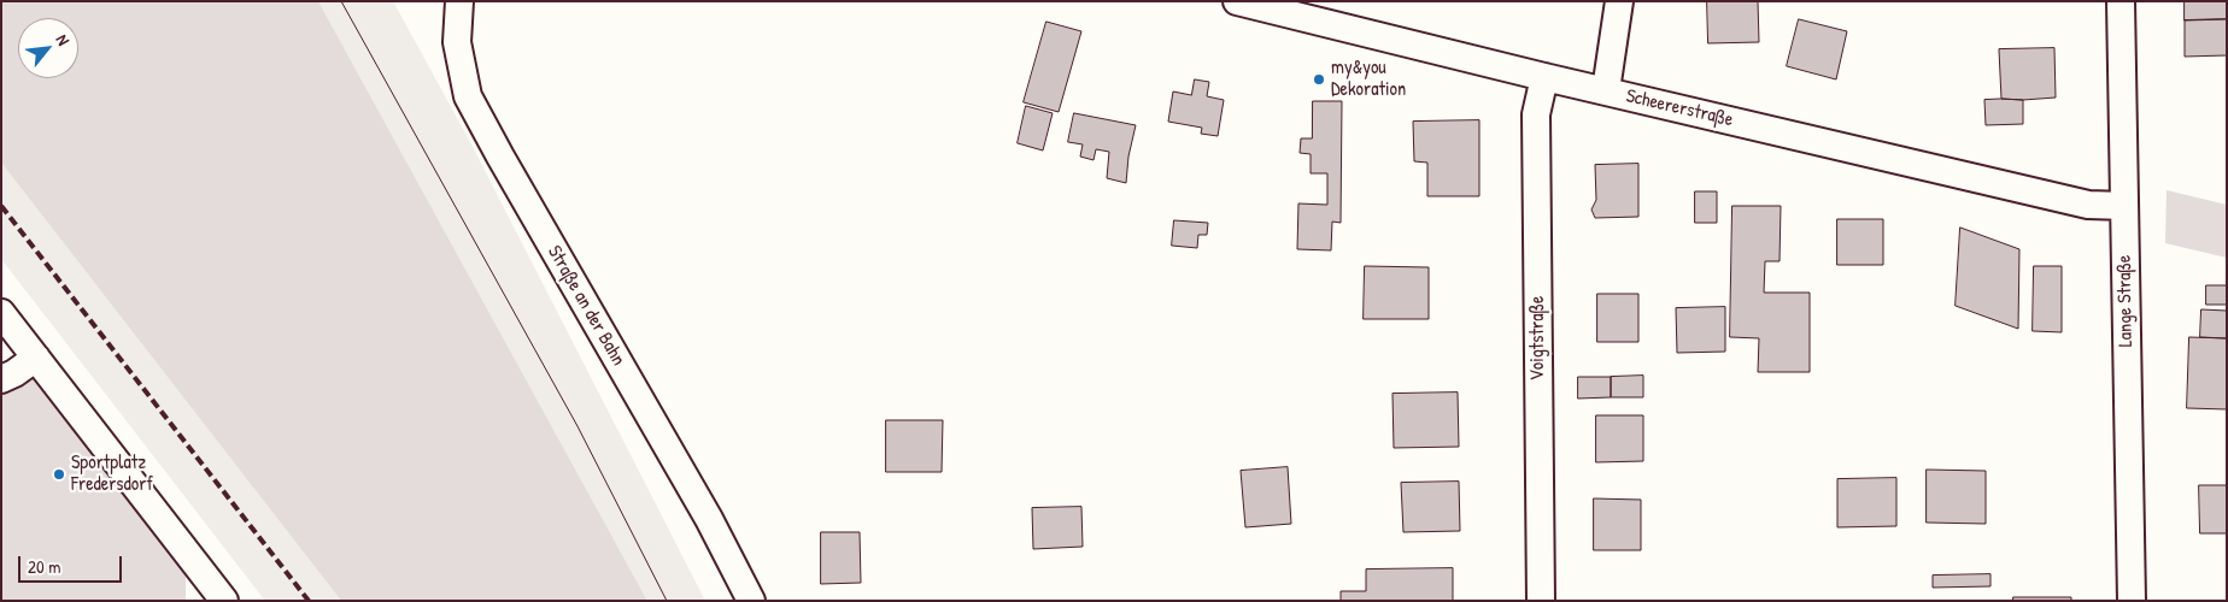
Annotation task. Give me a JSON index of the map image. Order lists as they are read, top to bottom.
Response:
{
  "streets": {
    "street": [
      "Scheererstraße",
      "Lange Straße",
      "Straße an der Bahn",
      "Voigtstraße"
    ]
  },
  "crossings": [
    ["Scheererstraße", "Lange Straße"],
    ["Scheererstraße", "Voigtstraße"]
  ],
  "places": ["my&you Dekoration", "Sportplatz Fredersdorf"],
  "scale_bar": "20 m",
  "north": "top right"
}
